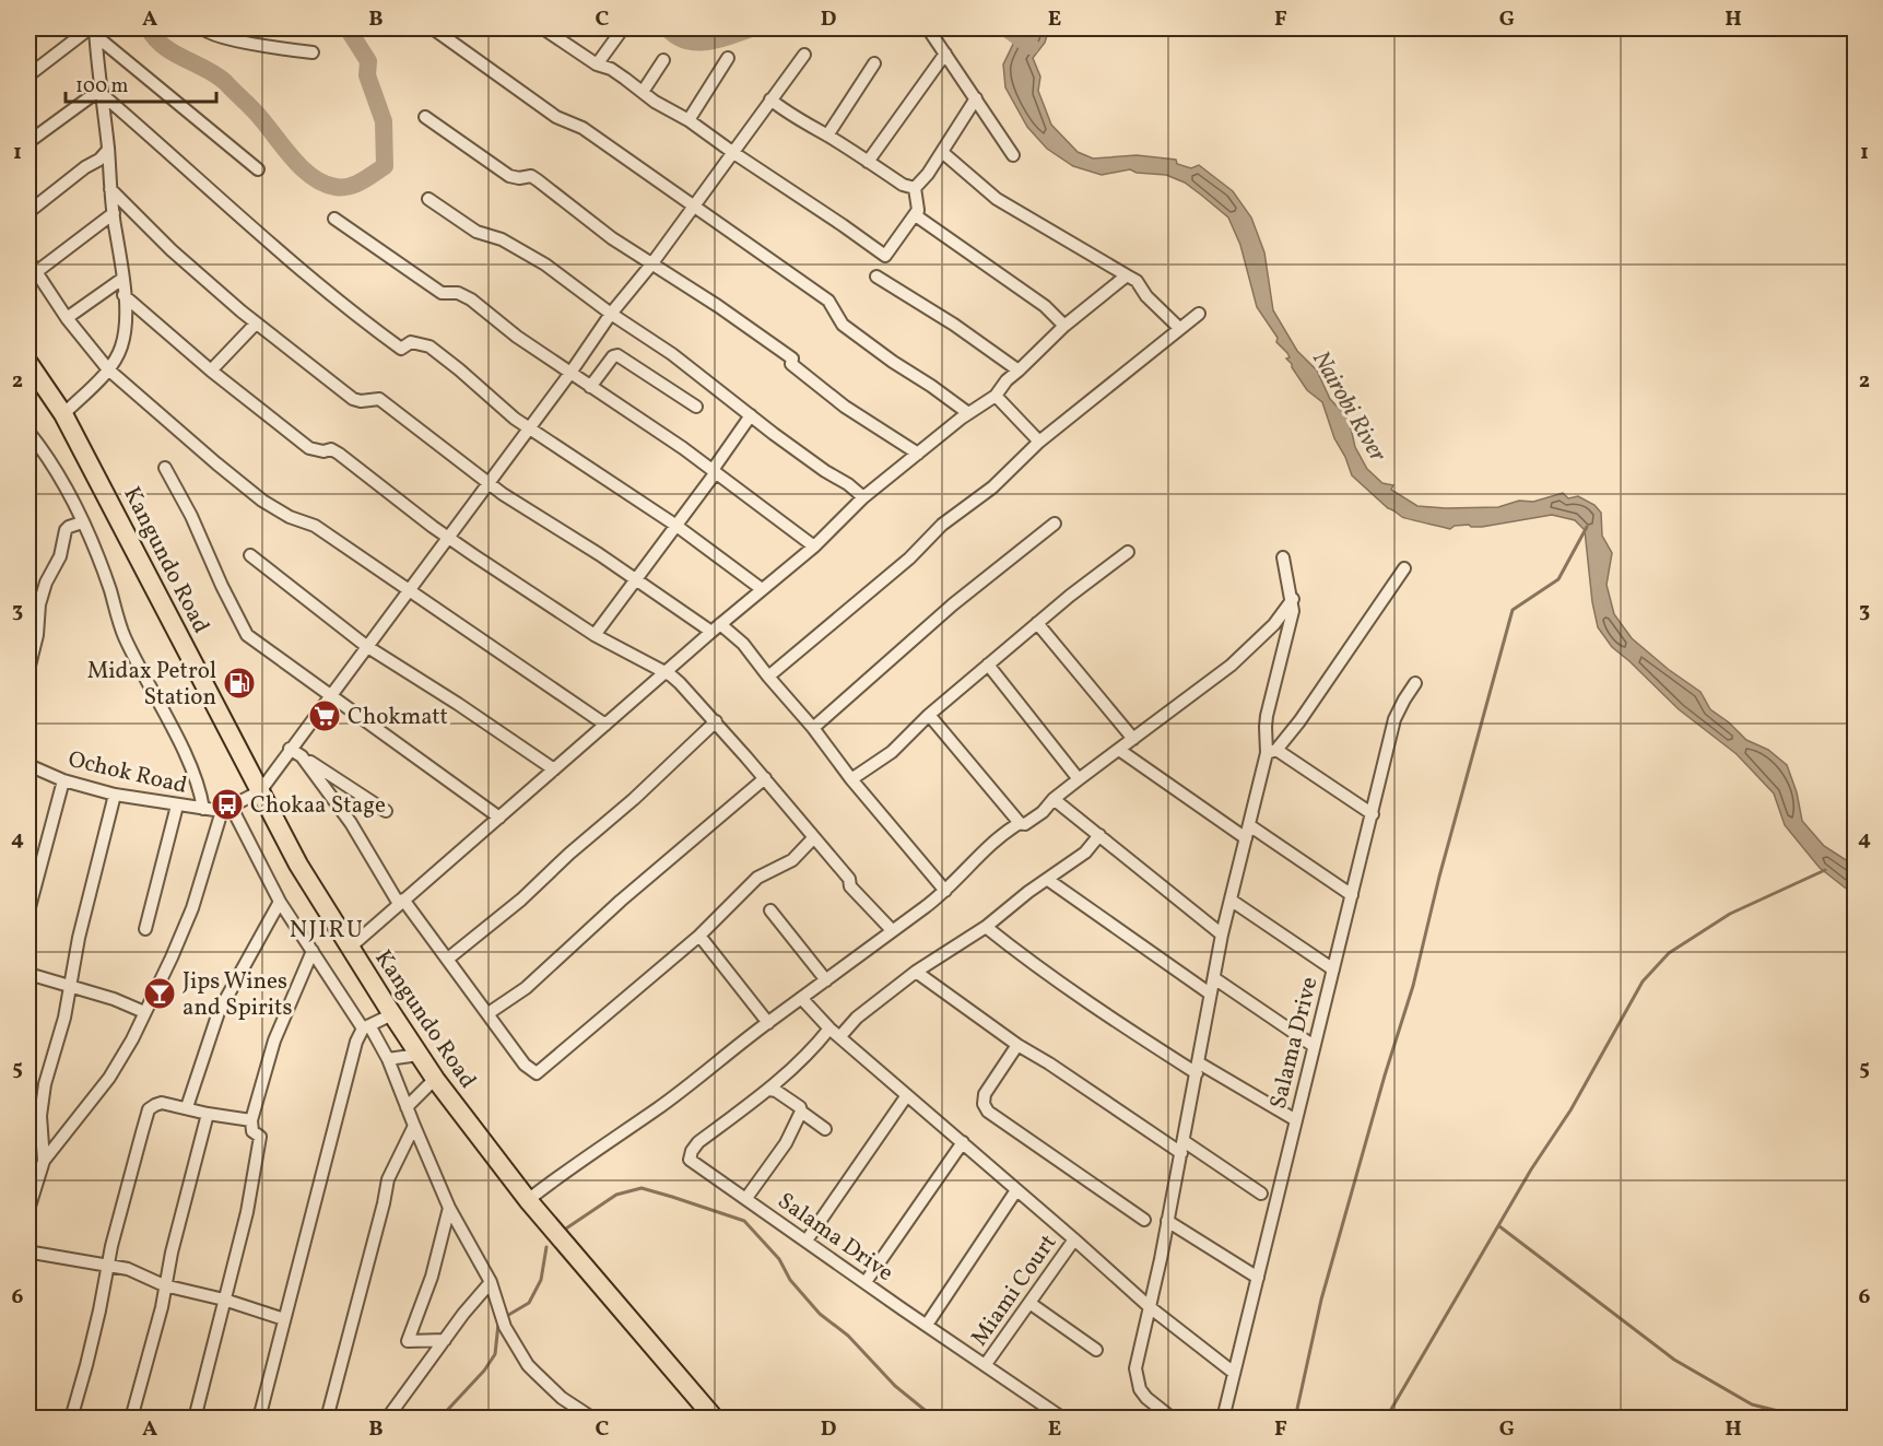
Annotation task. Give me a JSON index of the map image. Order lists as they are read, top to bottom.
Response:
{
  "streets": {
    "highway": ["Kangundo Road"],
    "street": ["Ochok Road", "Salama Drive", "Miami Court"]
  },
  "crossings": [
    ["Salama Drive", "Miami Court"]
  ],
  "districts": ["NJIRU"],
  "water": ["Nairobi River"],
  "places": {
    "fuel station": ["Midax Petrol Station"],
    "supermarket": ["Chokmatt"],
    "bus stop": ["Chokaa Stage"],
    "bar": ["Jips Wines and Spirits"]
  },
  "scale_bar": "100 m",
  "grid": {
    "columns": [
      "A",
      "B",
      "C",
      "D",
      "E",
      "F",
      "G",
      "H"
    ],
    "rows": [
      "1",
      "2",
      "3",
      "4",
      "5",
      "6"
    ]
  }
}
